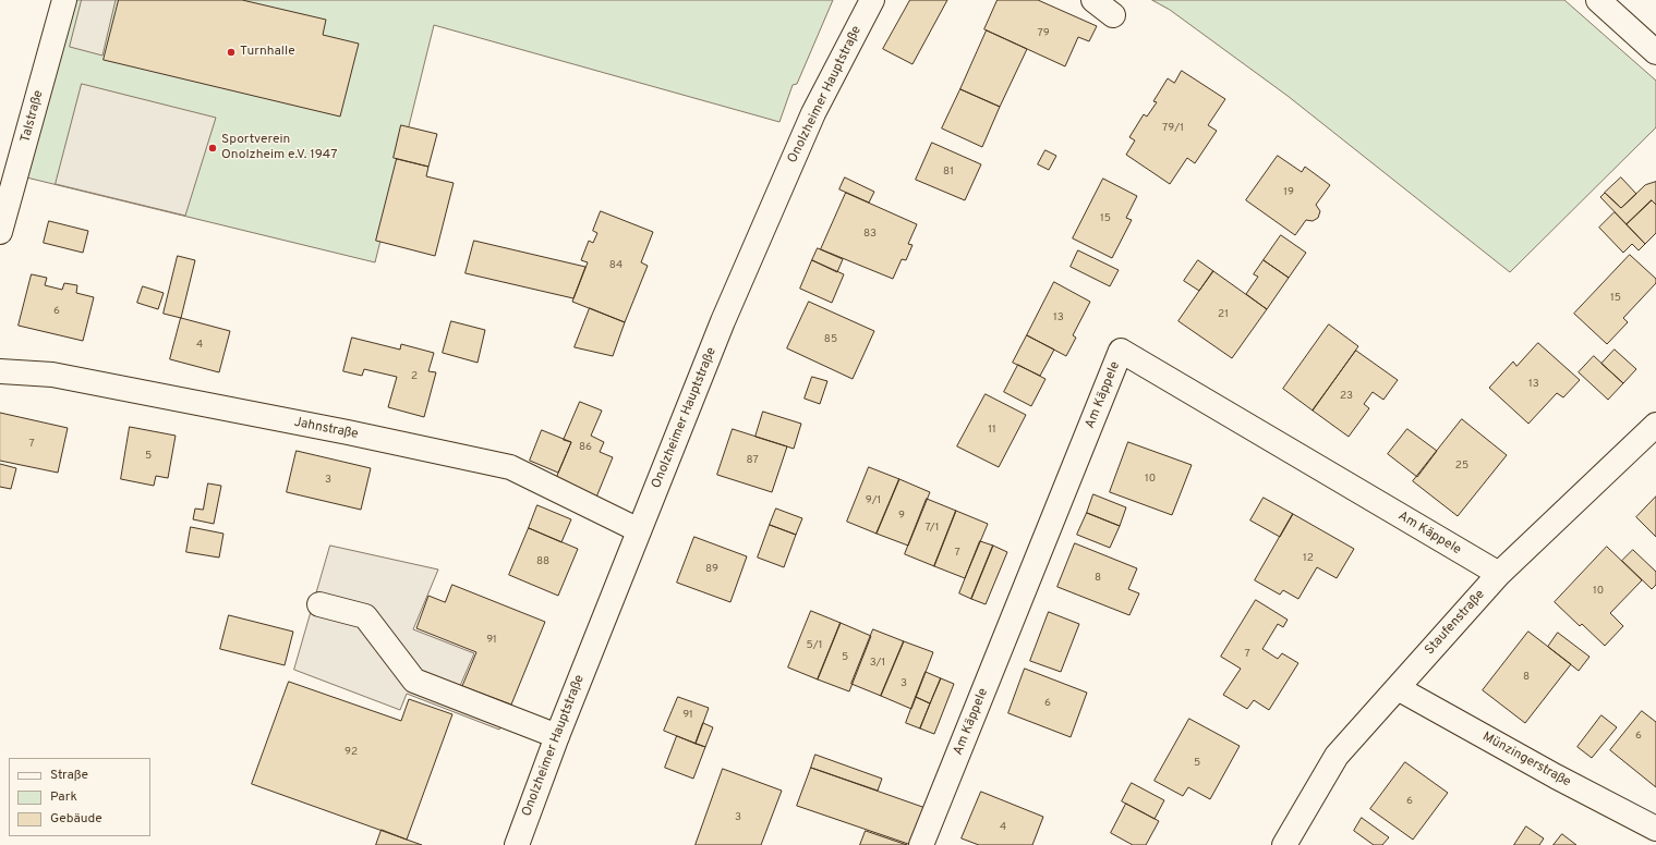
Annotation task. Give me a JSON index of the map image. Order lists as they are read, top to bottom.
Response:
{
  "streets": {
    "street": [
      "Onolzheimer Hauptstraße",
      "Talstraße",
      "Am Käppele",
      "Jahnstraße",
      "Staufenstraße",
      "Münzingerstraße"
    ]
  },
  "crossings": [
    ["Onolzheimer Hauptstraße", "Jahnstraße"],
    ["Am Käppele", "Staufenstraße"],
    ["Staufenstraße", "Münzingerstraße"]
  ],
  "places": ["Turnhalle", "Sportverein Onolzheim e.V. 1947"],
  "house_numbers": [
    "79",
    "79/1",
    "81",
    "19",
    "15",
    "83",
    "84",
    "15",
    "6",
    "21",
    "13",
    "85",
    "4",
    "2",
    "13",
    "23",
    "11",
    "7",
    "86",
    "5",
    "87",
    "25",
    "10",
    "3",
    "9/1",
    "9",
    "7/1",
    "7",
    "12",
    "88",
    "89",
    "8",
    "10",
    "91",
    "5/1",
    "7",
    "5",
    "3/1",
    "8",
    "3",
    "6",
    "91",
    "6",
    "92",
    "5",
    "6",
    "3",
    "4"
  ],
  "legend": ["Straße", "Park", "Gebäude"]
}
